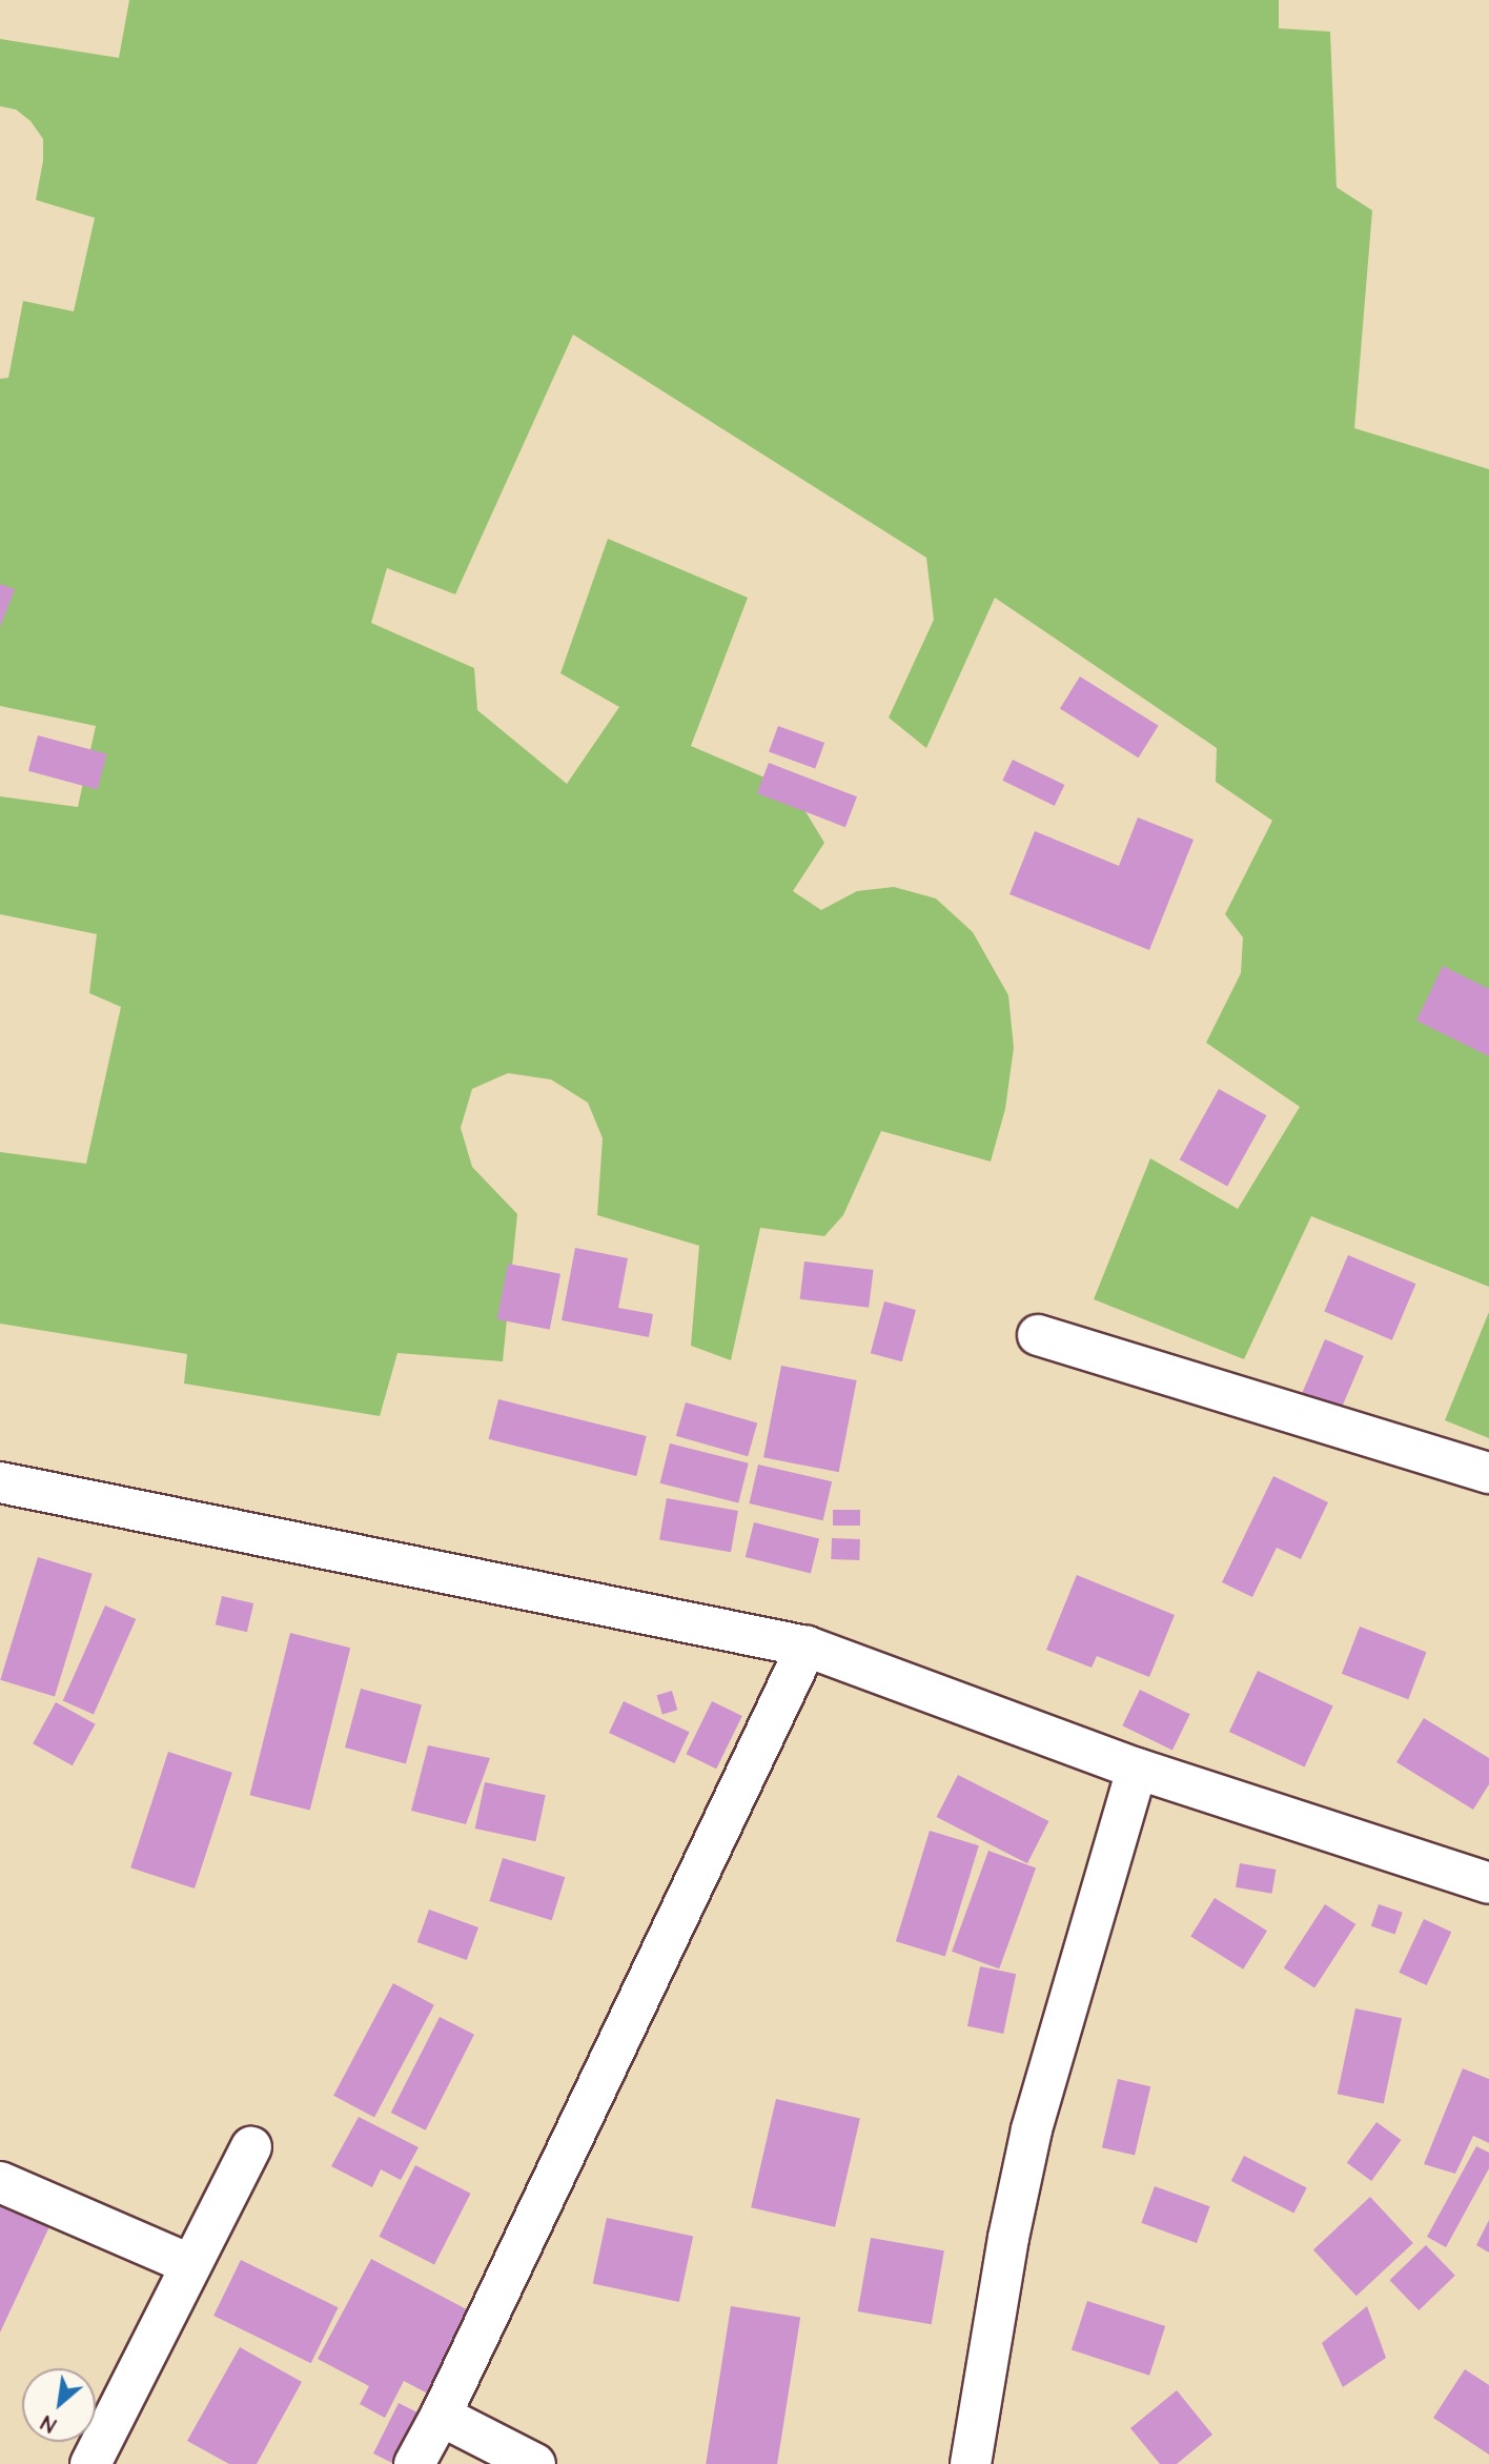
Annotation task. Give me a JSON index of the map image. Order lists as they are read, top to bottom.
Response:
{
  "north": "bottom left"
}
